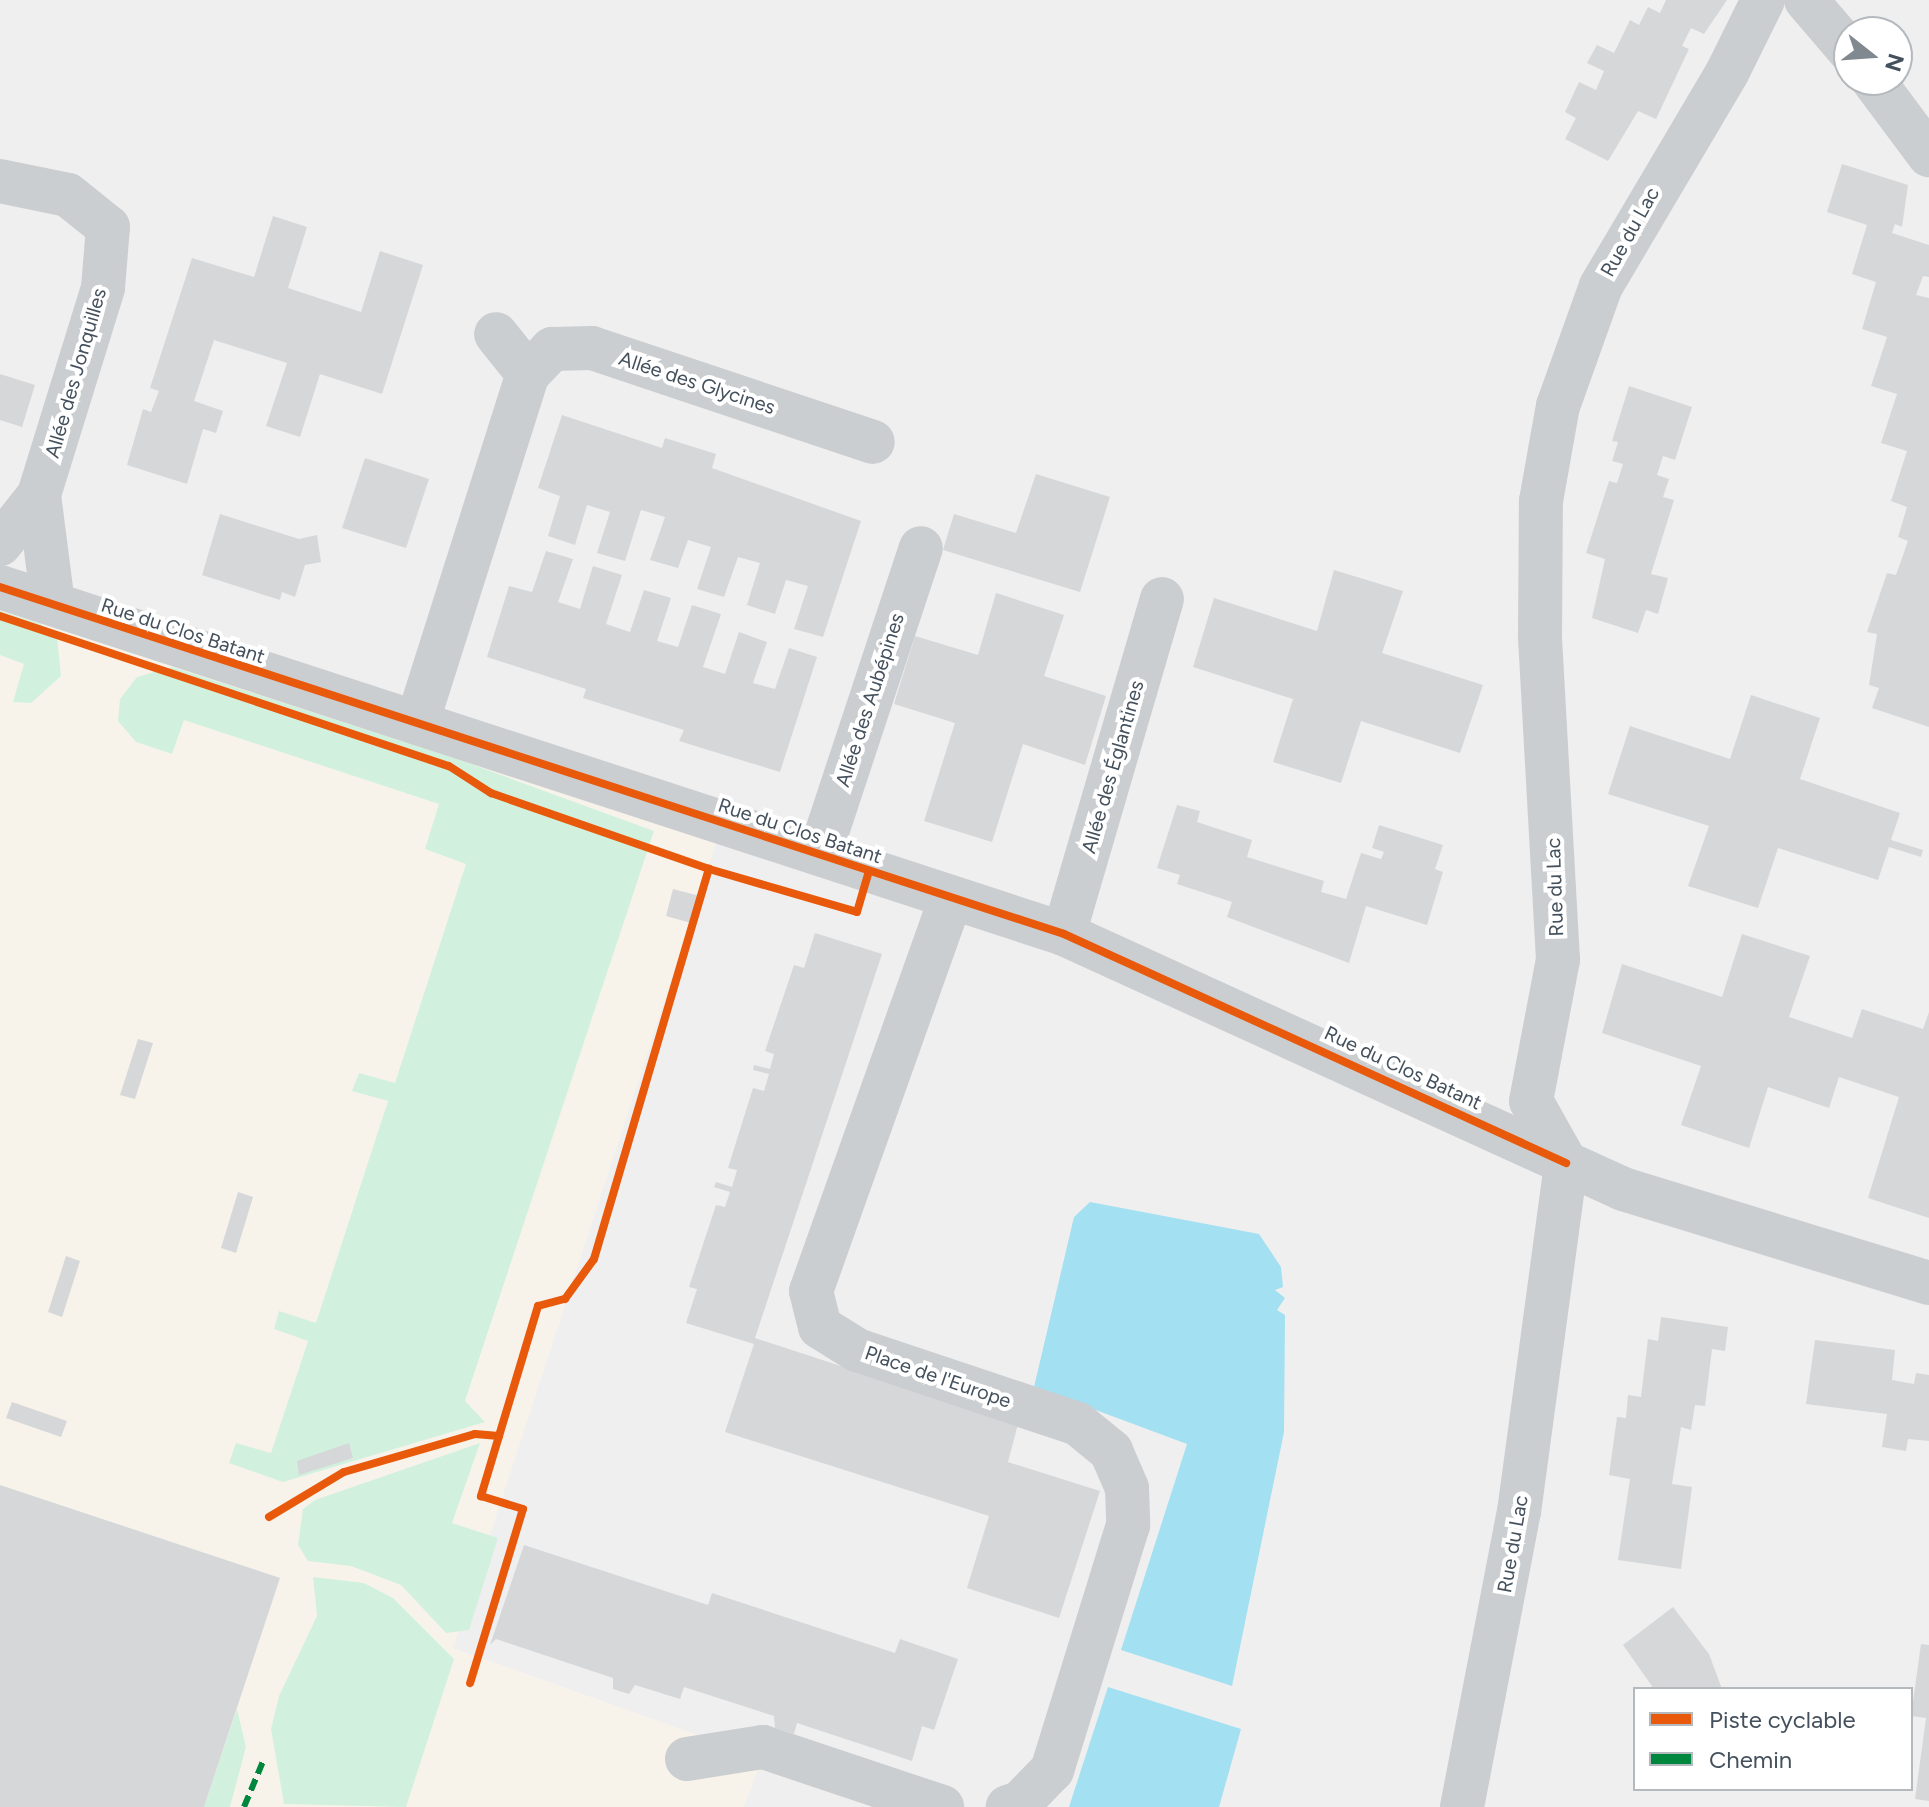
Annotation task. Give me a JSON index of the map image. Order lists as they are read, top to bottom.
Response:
{
  "streets": {
    "street": [
      "Rue du Lac",
      "Allée des Jonquilles",
      "Allée des Glycines",
      "Rue du Clos Batant",
      "Allée des Aubépines",
      "Allée des Églantines",
      "Place de l'Europe"
    ]
  },
  "crossings": [
    ["Rue du Lac", "Rue du Clos Batant"],
    ["Allée des Jonquilles", "Rue du Clos Batant"],
    ["Rue du Clos Batant", "Allée des Aubépines"],
    ["Rue du Clos Batant", "Allée des Églantines"],
    ["Rue du Clos Batant", "Place de l'Europe"]
  ],
  "legend": ["Piste cyclable", "Chemin"],
  "north": "right"
}
